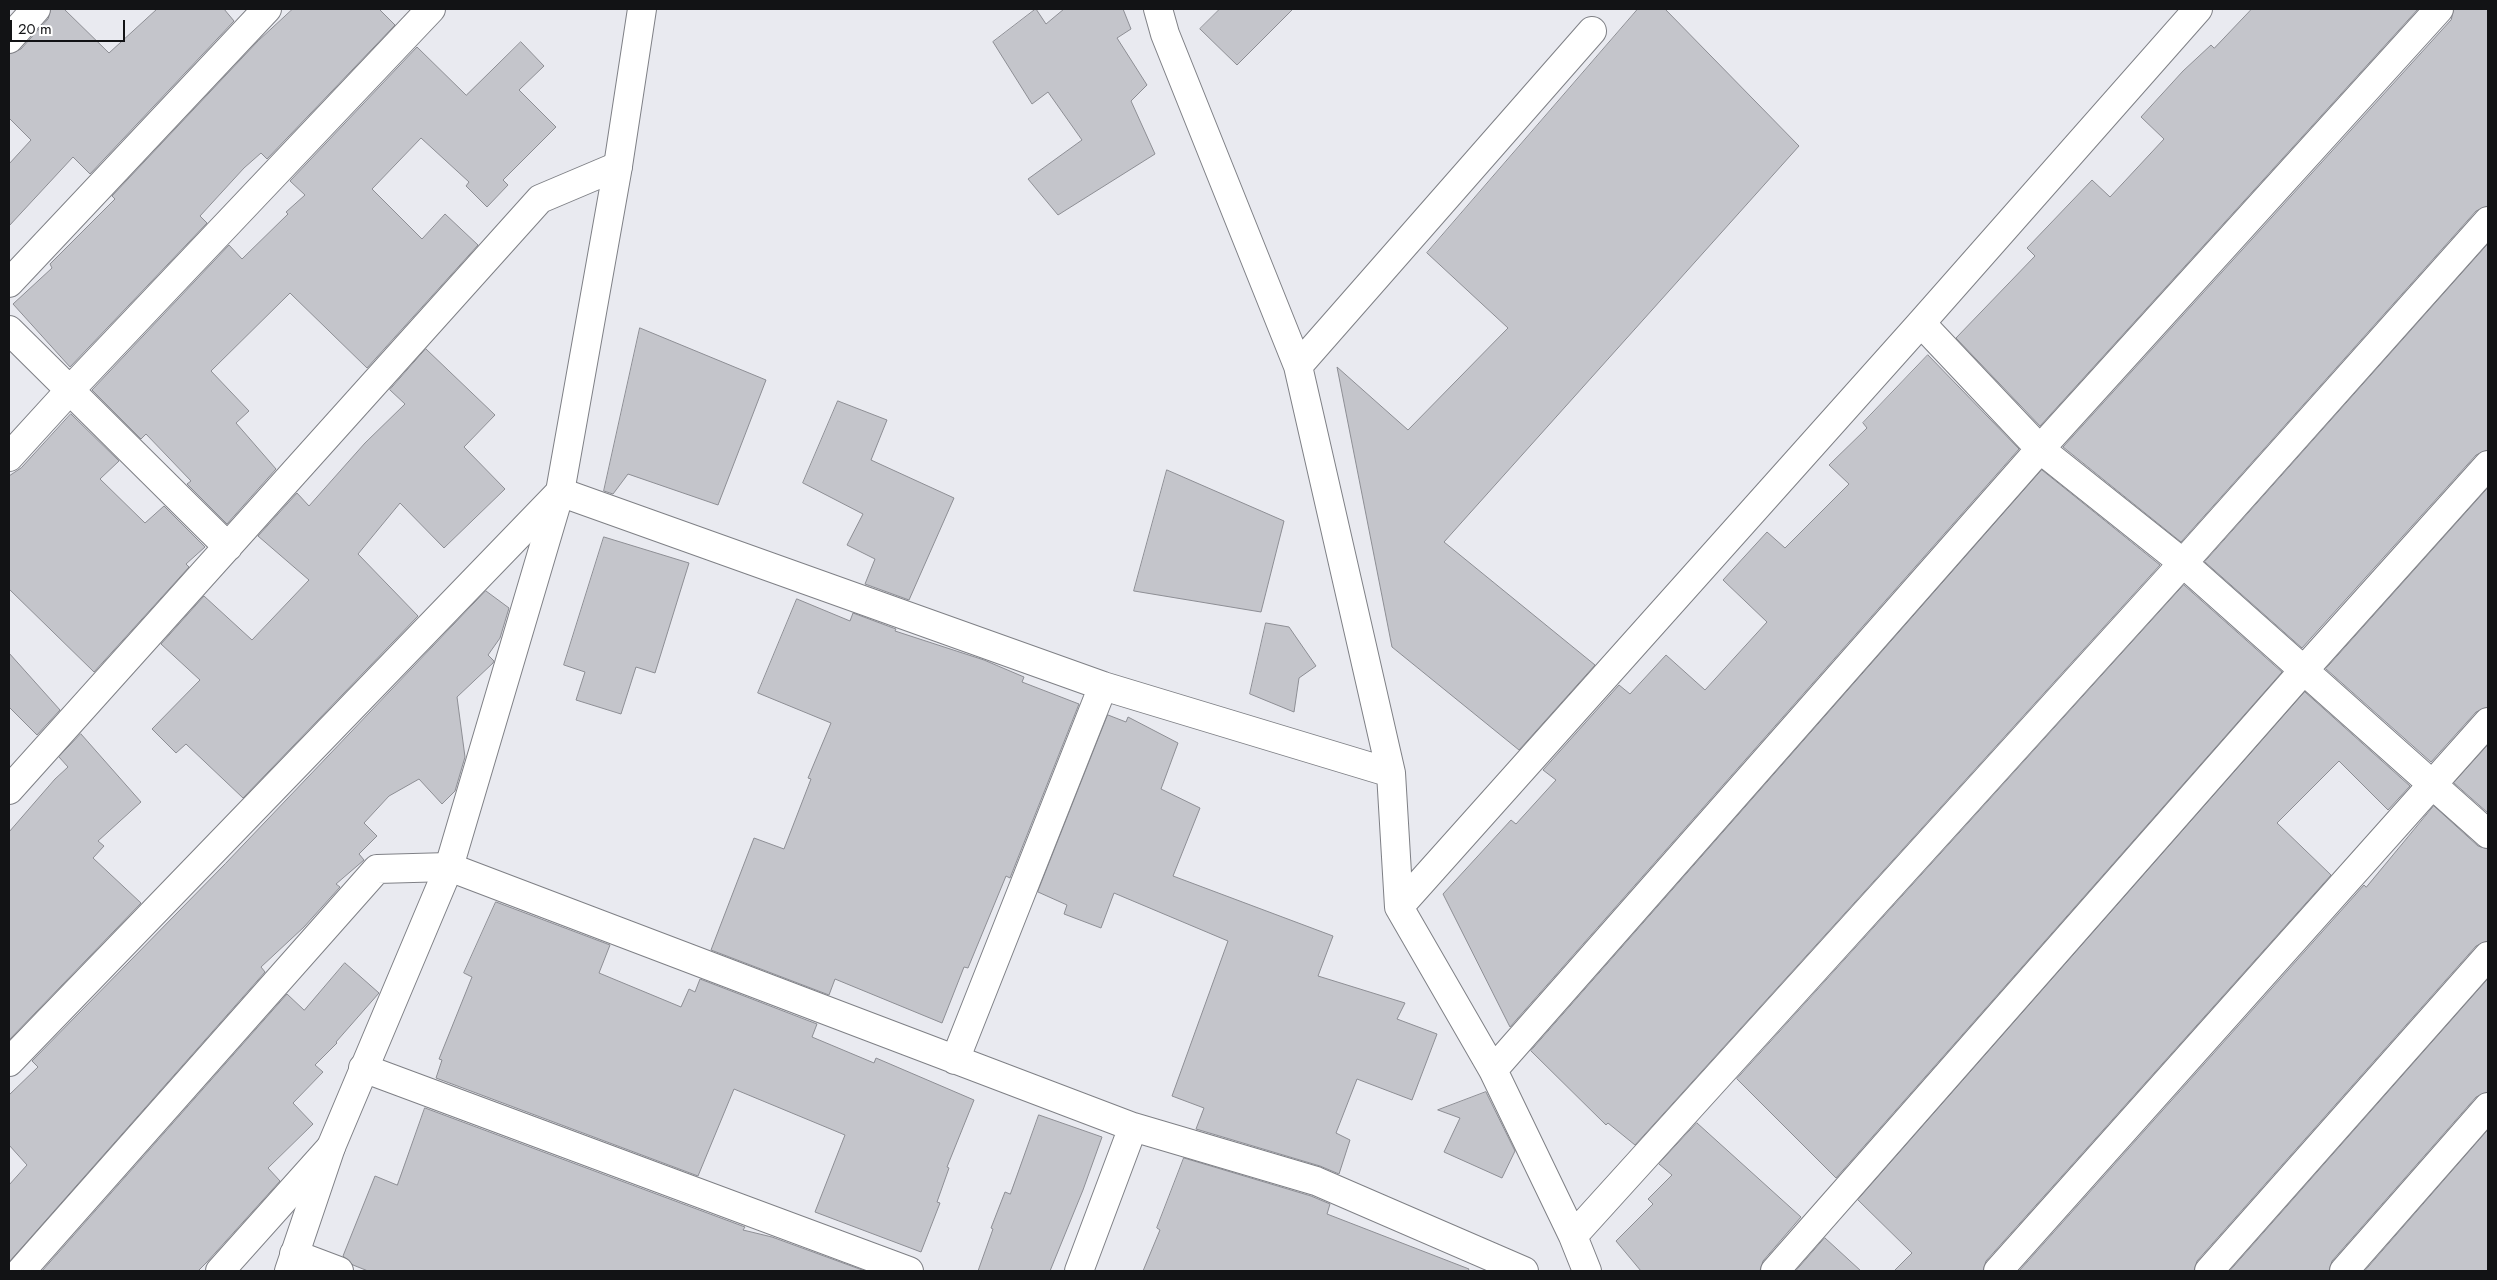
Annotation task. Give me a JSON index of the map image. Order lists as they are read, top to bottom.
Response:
{
  "scale_bar": "20 m"
}
